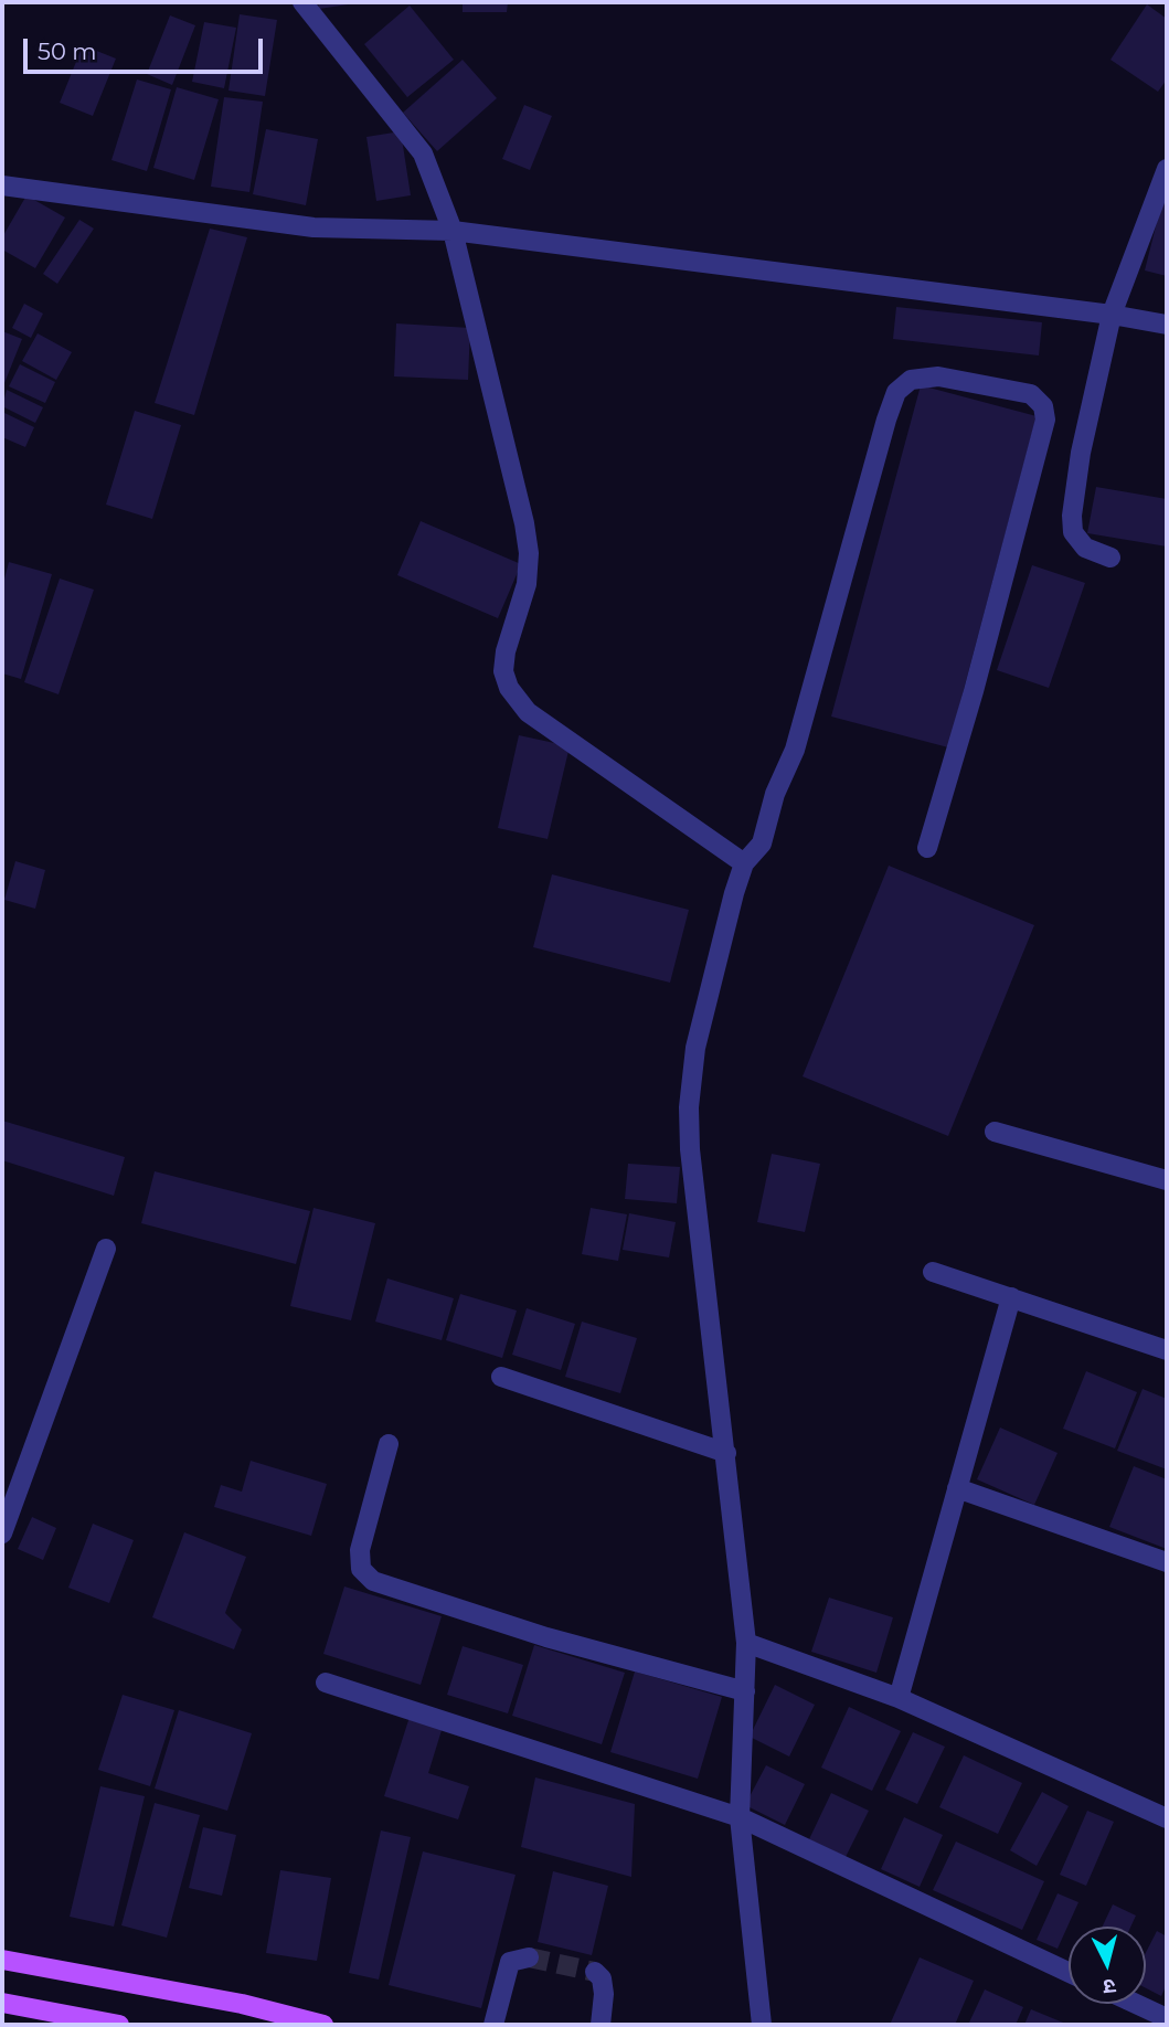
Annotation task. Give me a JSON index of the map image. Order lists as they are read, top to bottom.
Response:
{
  "scale_bar": "50 m",
  "north": "bottom"
}
